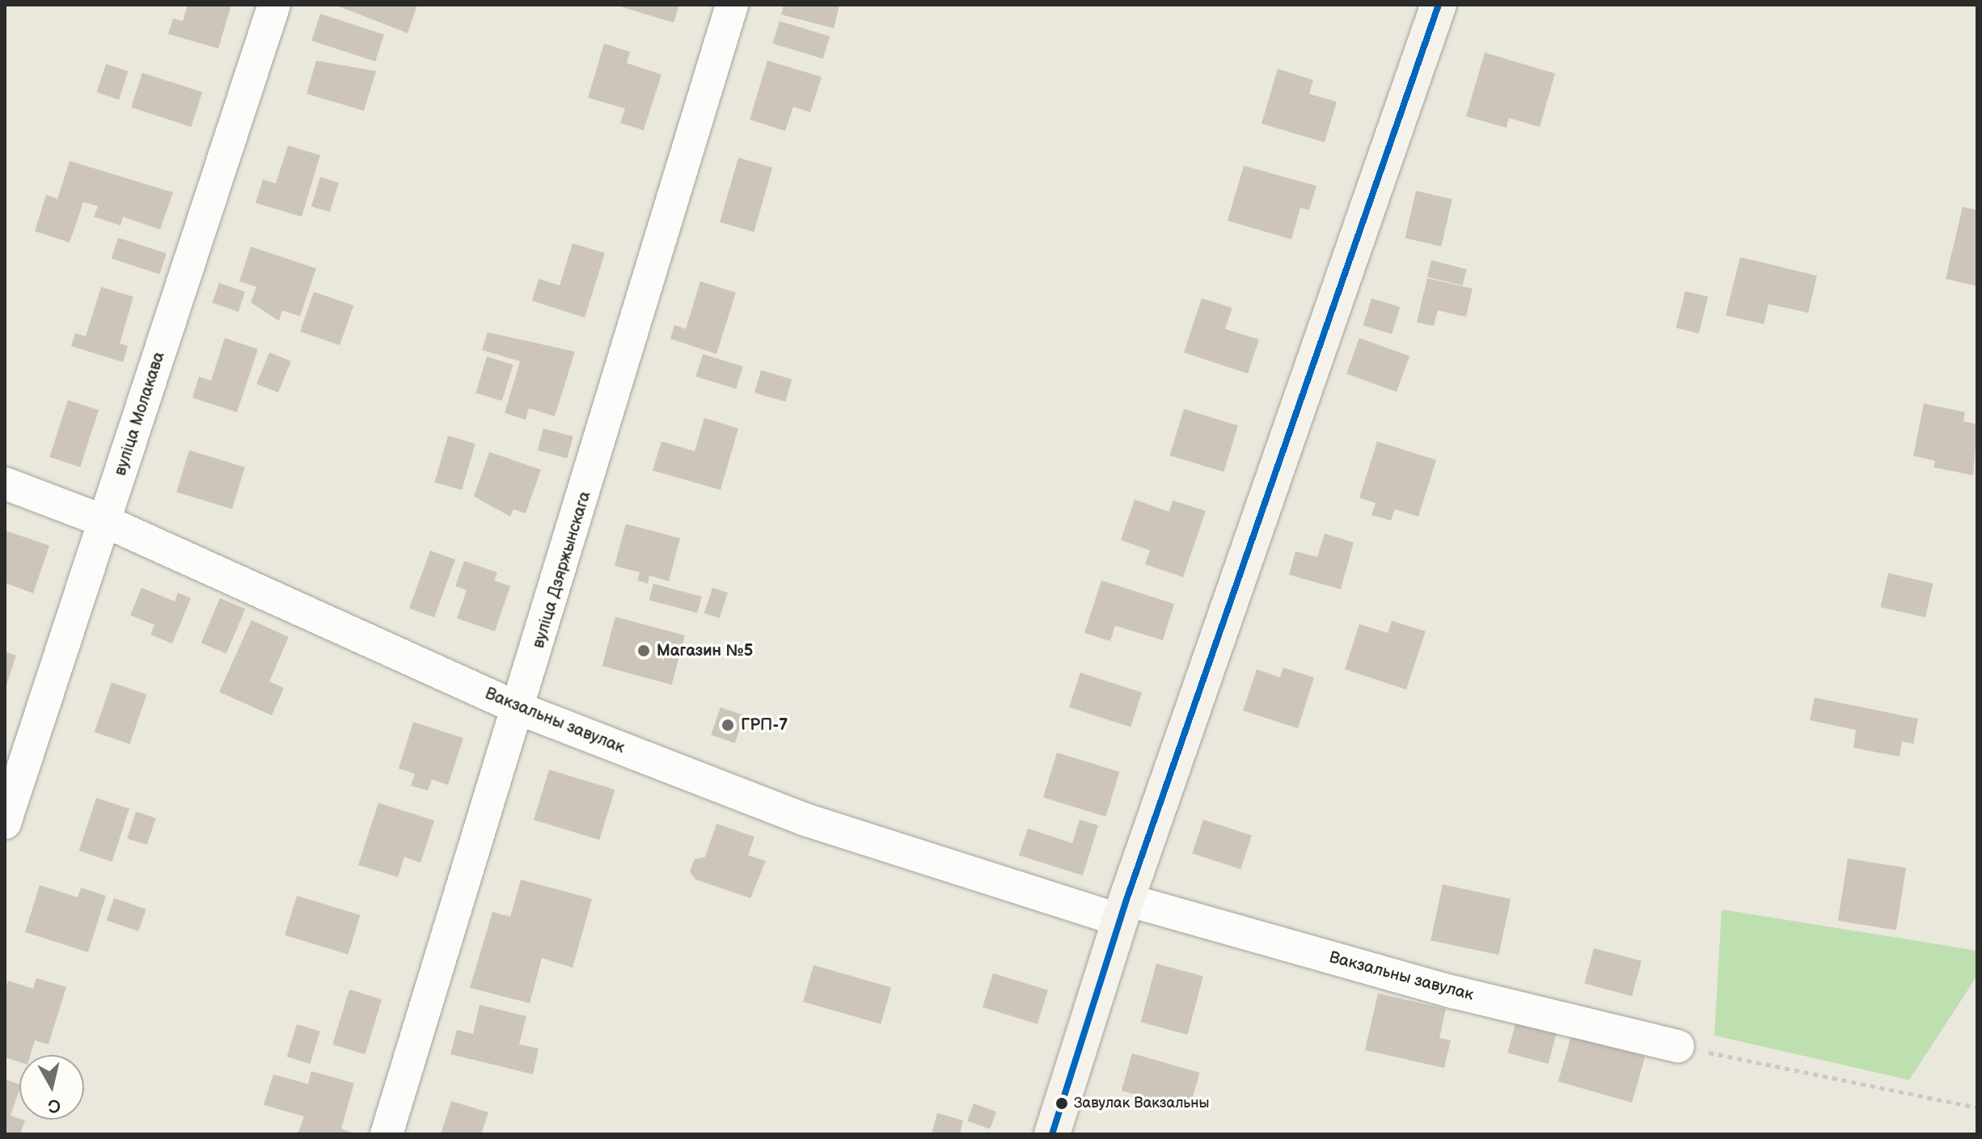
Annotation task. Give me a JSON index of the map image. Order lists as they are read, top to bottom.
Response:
{
  "streets": {
    "street": ["вуліца Молакава", "вуліца Дзяржынскага", "Вакзальны завулак"]
  },
  "crossings": [
    ["вуліца Молакава", "Вакзальны завулак"],
    ["вуліца Дзяржынскага", "Вакзальны завулак"]
  ],
  "places": ["Магазин №5", "ГРП-7", "Завулак Вакзальны"],
  "north": "bottom"
}
